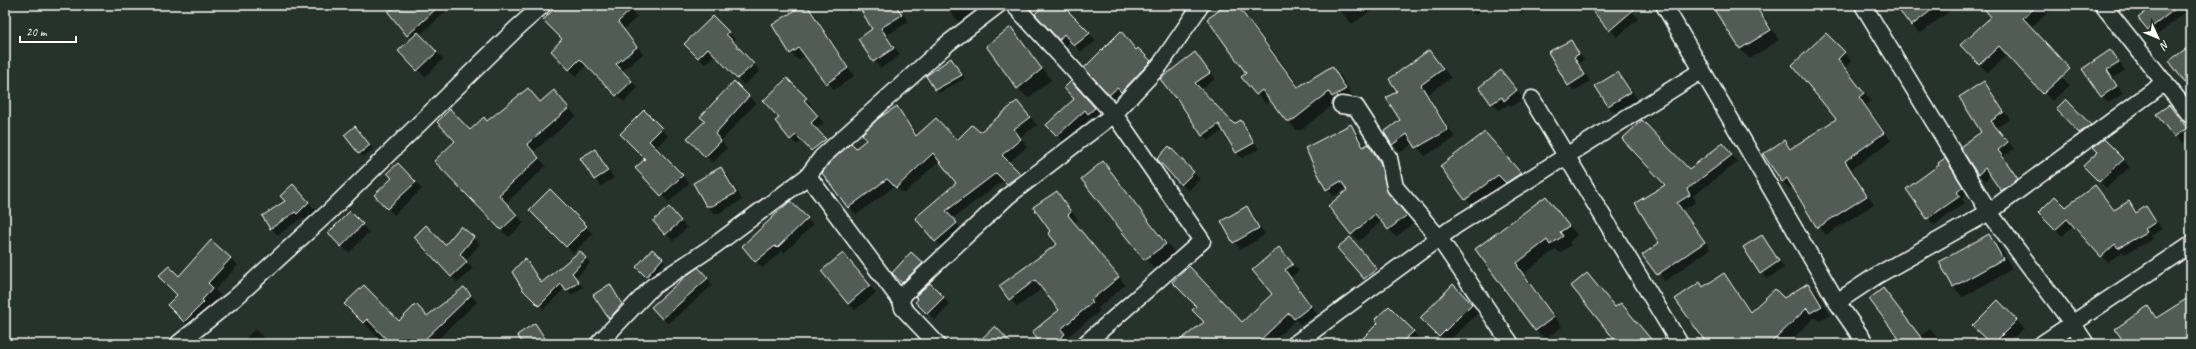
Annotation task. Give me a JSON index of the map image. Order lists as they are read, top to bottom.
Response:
{
  "scale_bar": "20 m",
  "north": "bottom right"
}
